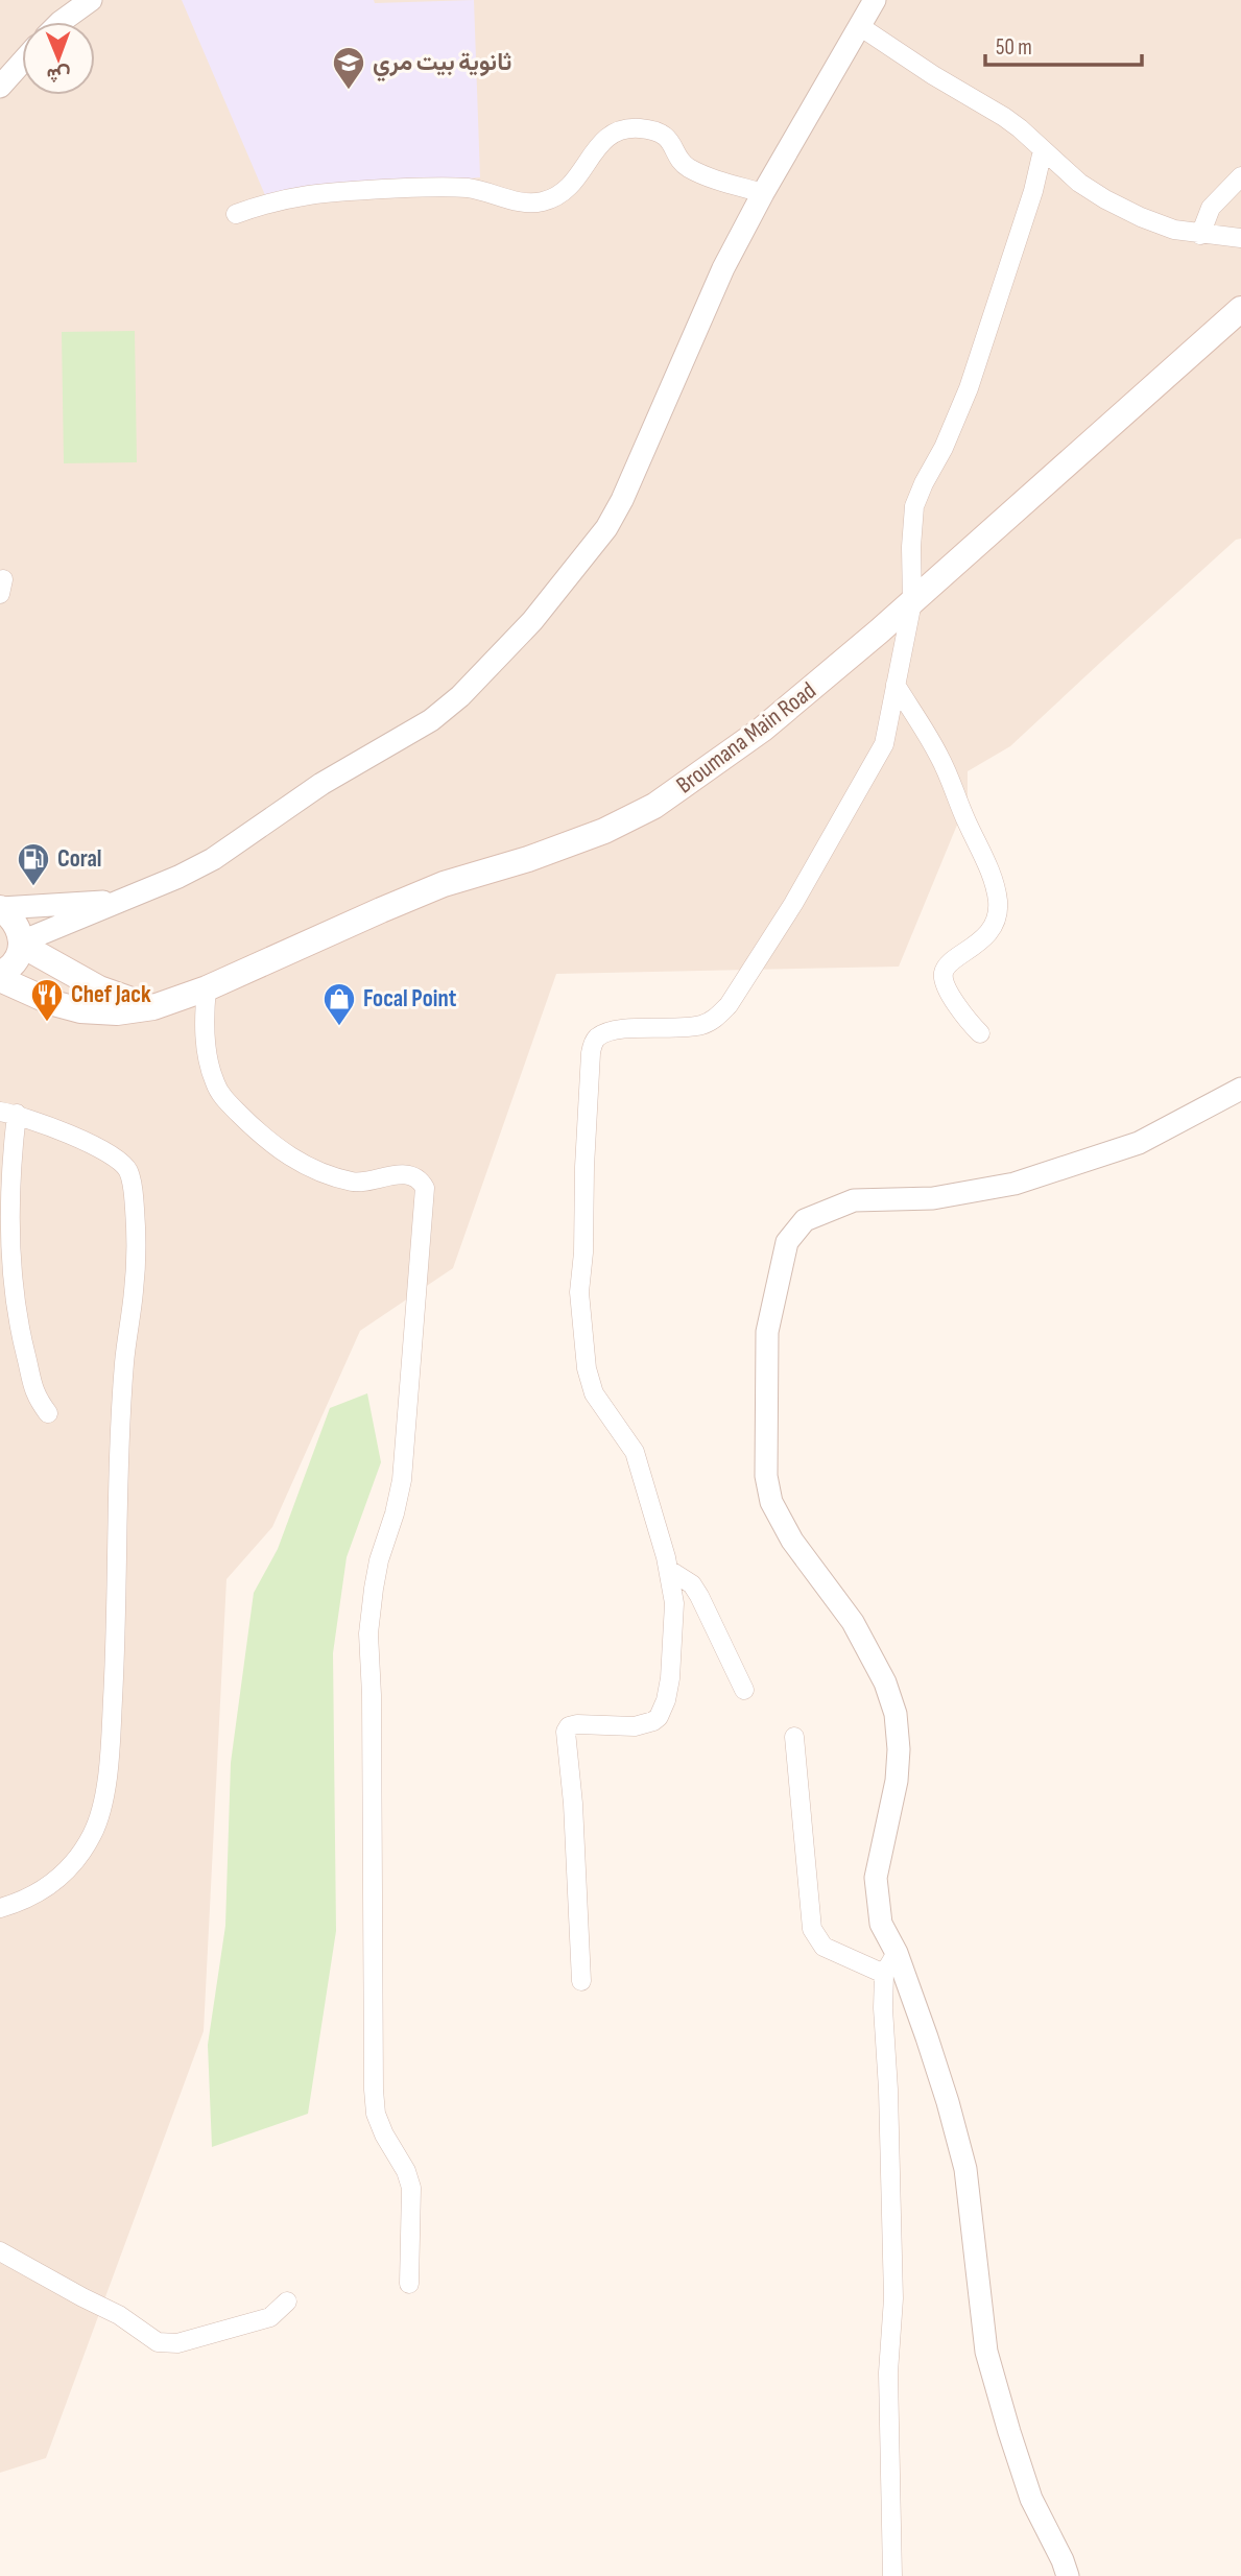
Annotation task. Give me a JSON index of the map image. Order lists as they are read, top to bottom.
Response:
{
  "streets": {
    "main road": ["Broumana Main Road"]
  },
  "places": {
    "school or university": ["ثانوية بيت مري"],
    "fuel station": ["Coral"],
    "restaurant": ["Chef Jack"],
    "shop": ["Focal Point"]
  },
  "scale_bar": "50 m",
  "north": "bottom"
}
